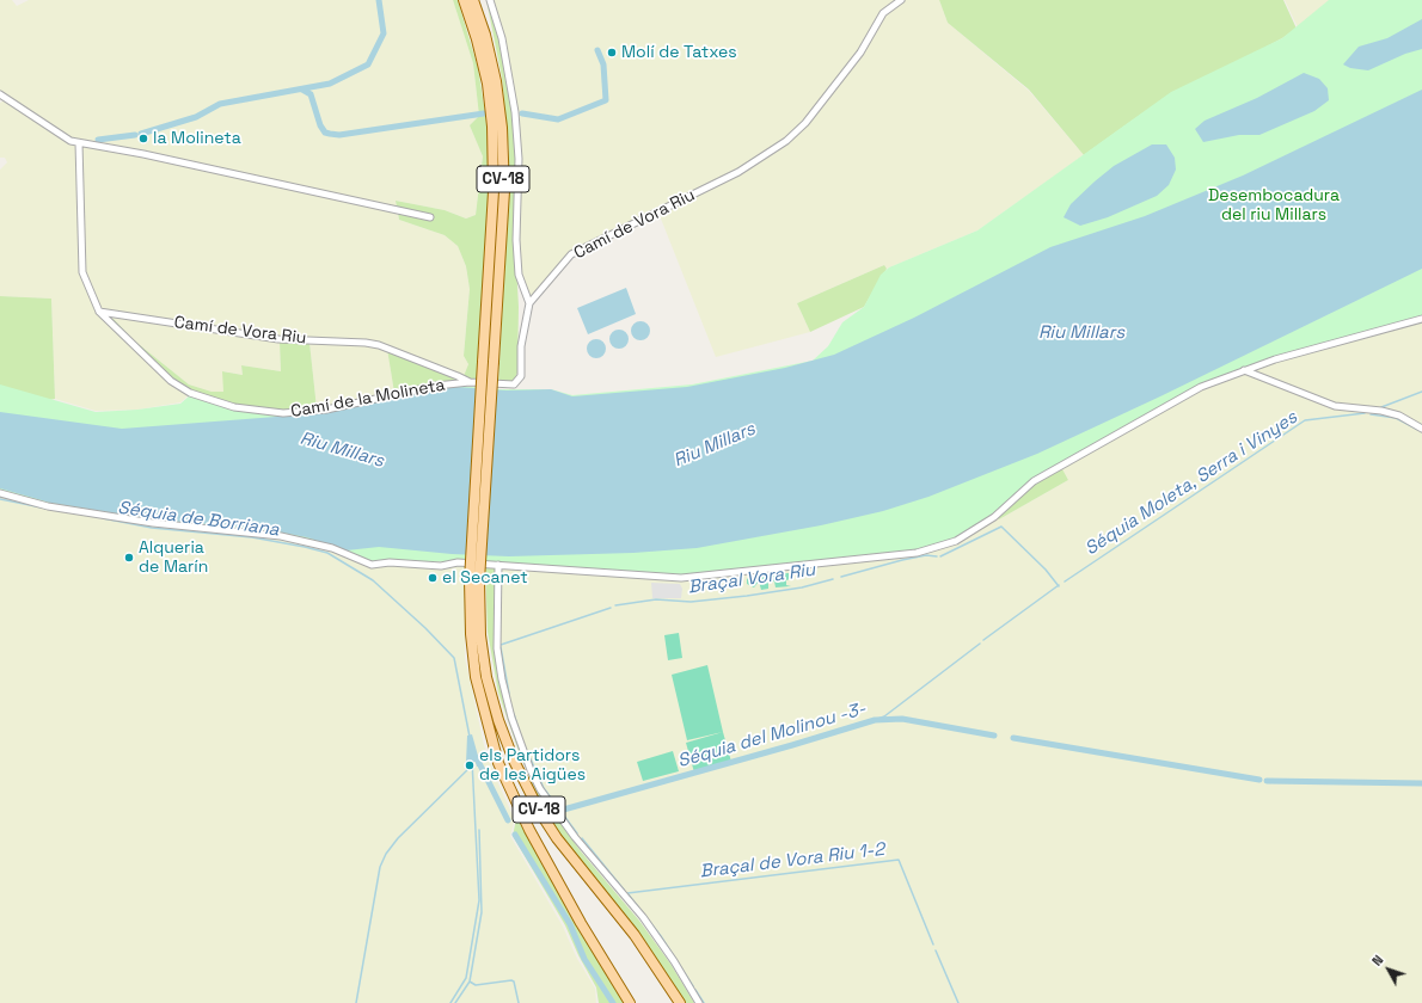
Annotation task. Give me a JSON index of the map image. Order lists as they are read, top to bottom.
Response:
{
  "streets": {
    "main road": ["CV-18"],
    "street": ["Camí de Vora Riu", "Camí de la Molineta"]
  },
  "crossings": [
    ["Camí de Vora Riu", "Camí de la Molineta"]
  ],
  "water": [
    "Riu Millars",
    "Séquia Moleta, Serra i Vinyes",
    "Séquia de Borriana",
    "Braçal Vora Riu",
    "Séquia del Molinou -3-",
    "Braçal de Vora Riu 1-2"
  ],
  "parks": ["Desembocadura del riu Millars"],
  "places": [
    "Molí de Tatxes",
    "la Molineta",
    "Alqueria de Marín",
    "el Secanet",
    "els Partidors de les Aigües"
  ],
  "north": "top left"
}
